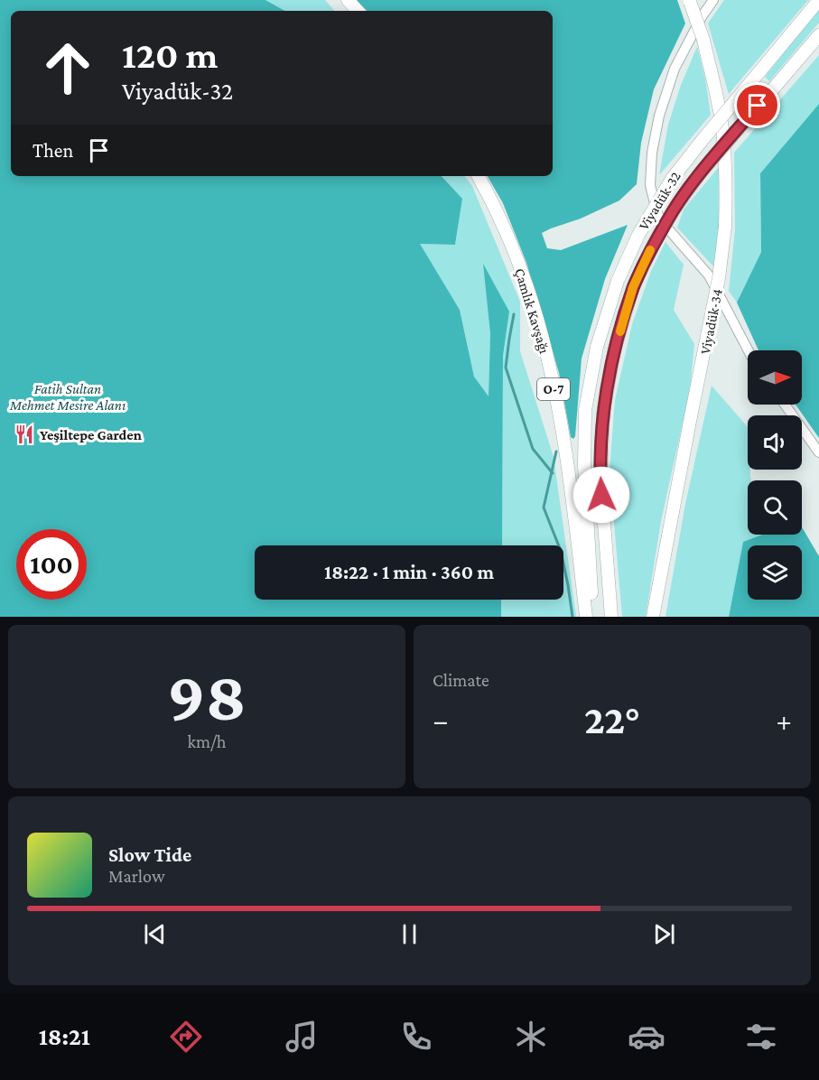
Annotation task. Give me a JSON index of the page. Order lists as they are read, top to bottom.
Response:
{
  "streets": {
    "highway": [
      "Viyadük-32",
      "Çamlık Kavşağı",
      "Viyadük-34",
      "O-7"
    ]
  },
  "parks": ["Fatih Sultan Mehmet Mesire Alanı"],
  "places": {
    "restaurant": ["Yeşiltepe Garden"]
  },
  "north": "right",
  "page": {
    "turn": ["120 m", "Viyadük-32"],
    "then": "Then",
    "limit": "100",
    "trip": "18:22 · 1 min · 360 m",
    "tile": [
      ["98", "km/h"],
      "Climate"
    ],
    "heat": ["−", "22°", "+"],
    "song": ["Slow Tide", "Marlow"],
    "tabs": "18:21"
  }
}
